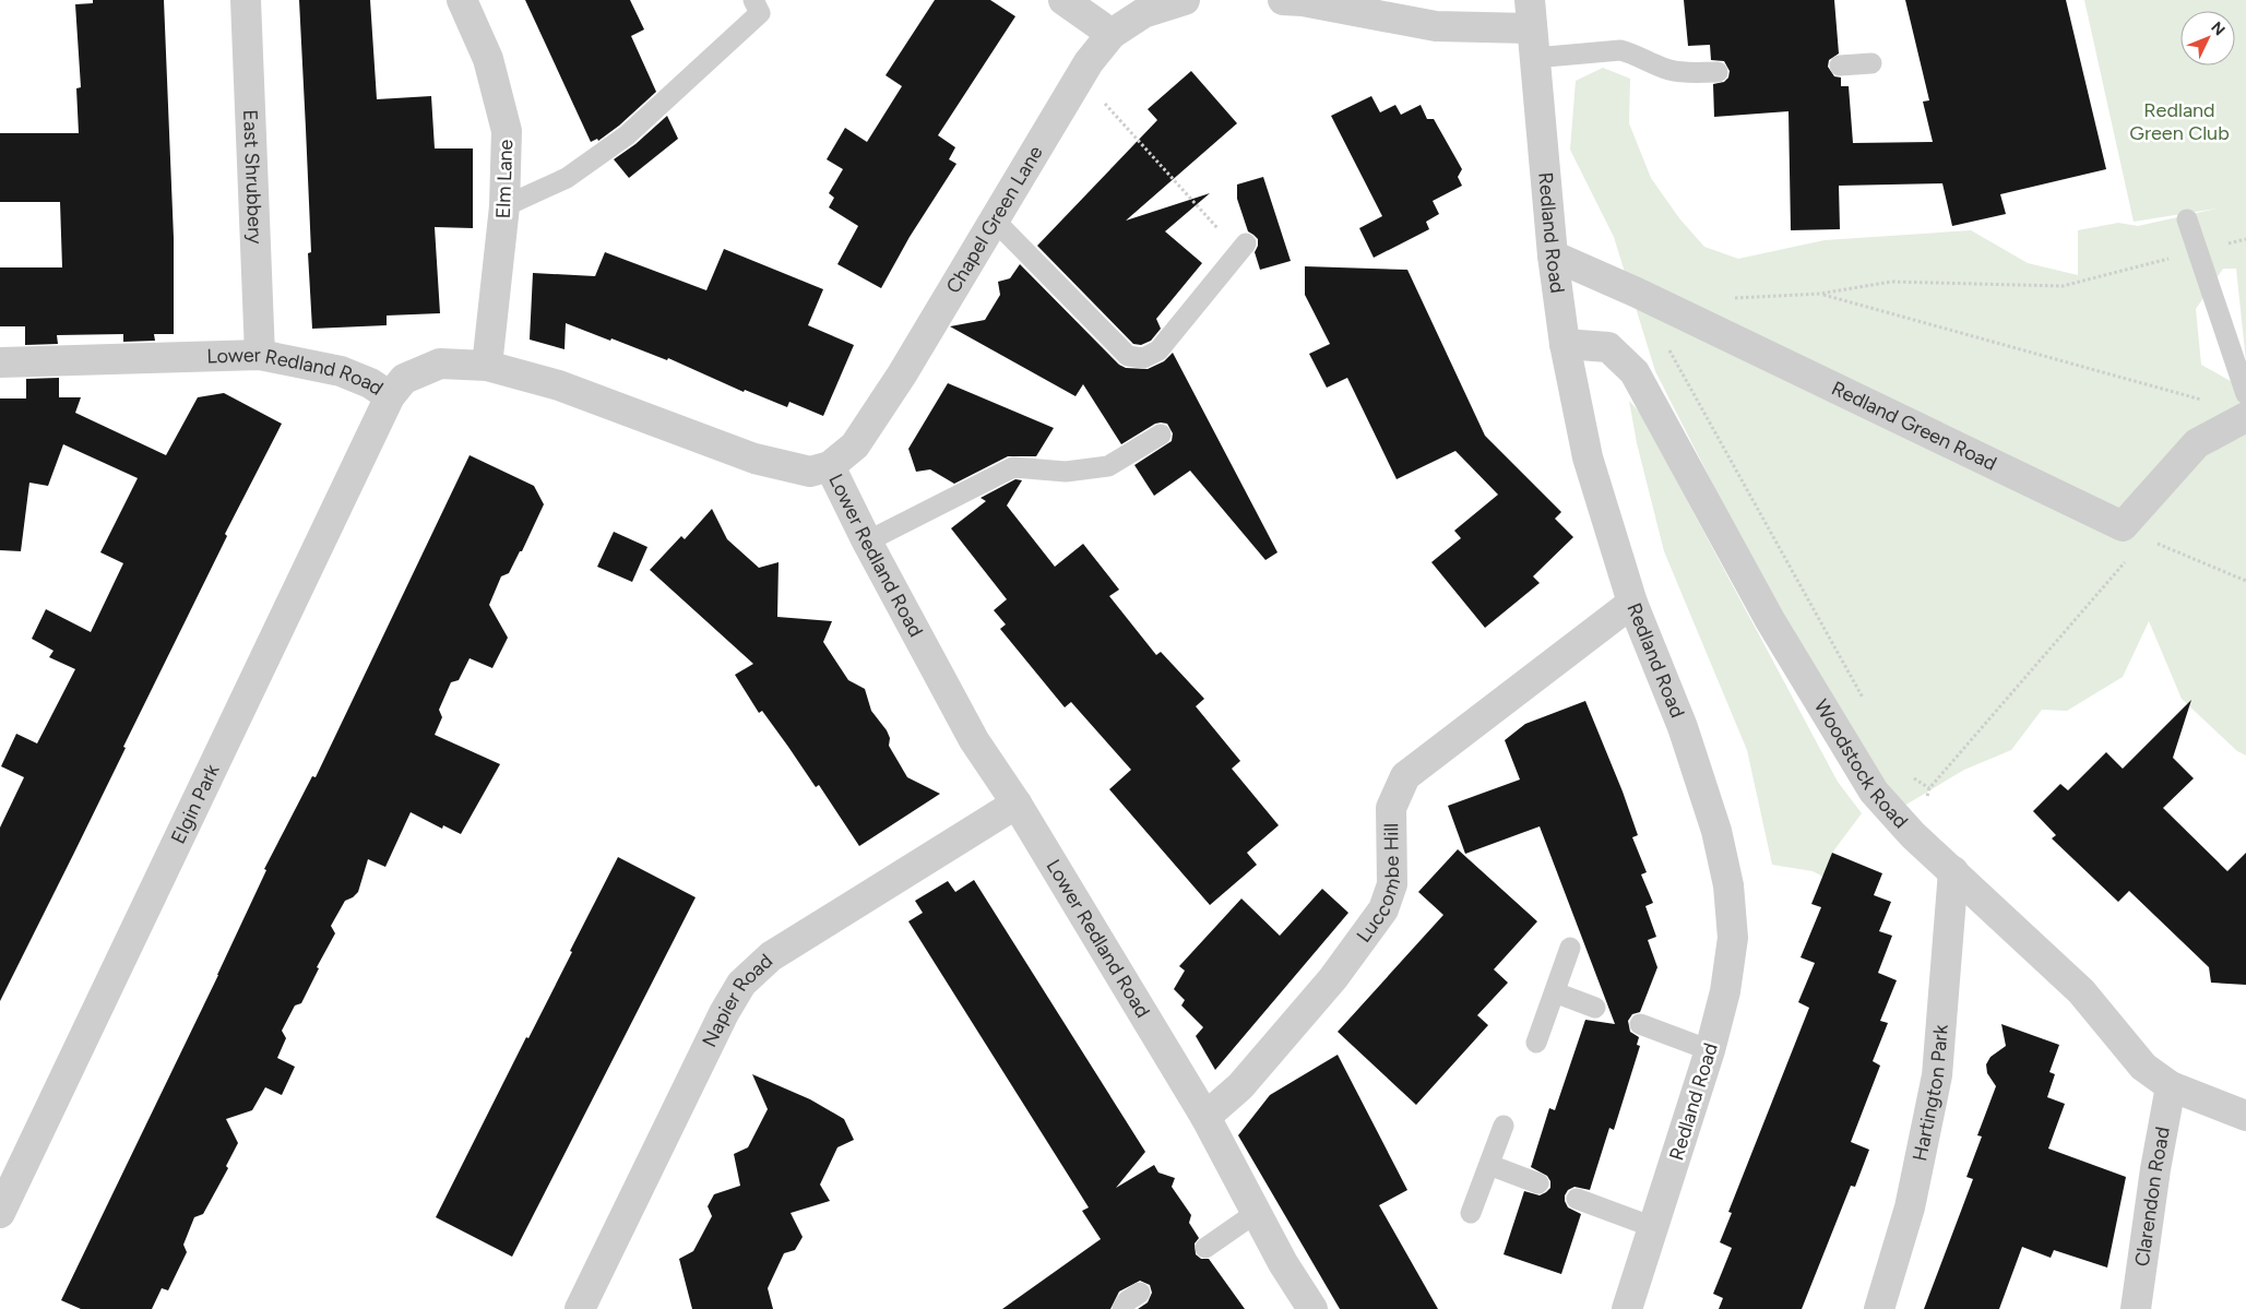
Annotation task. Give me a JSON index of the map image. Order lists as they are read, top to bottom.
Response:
{
  "streets": {
    "street": [
      "East Shrubbery",
      "Elm Lane",
      "Chapel Green Lane",
      "Redland Road",
      "Lower Redland Road",
      "Redland Green Road",
      "Woodstock Road",
      "Elgin Park",
      "Luccombe Hill",
      "Napier Road",
      "Hartington Park",
      "Clarendon Road"
    ]
  },
  "crossings": [
    ["East Shrubbery", "Lower Redland Road"],
    ["Elm Lane", "Lower Redland Road"],
    ["Chapel Green Lane", "Lower Redland Road"],
    ["Redland Road", "Redland Green Road"],
    ["Redland Road", "Woodstock Road"],
    ["Redland Road", "Luccombe Hill"],
    ["Lower Redland Road", "Elgin Park"],
    ["Lower Redland Road", "Luccombe Hill"],
    ["Lower Redland Road", "Napier Road"],
    ["Woodstock Road", "Hartington Park"],
    ["Woodstock Road", "Clarendon Road"]
  ],
  "parks": ["Redland Green Club"],
  "north": "top right"
}
